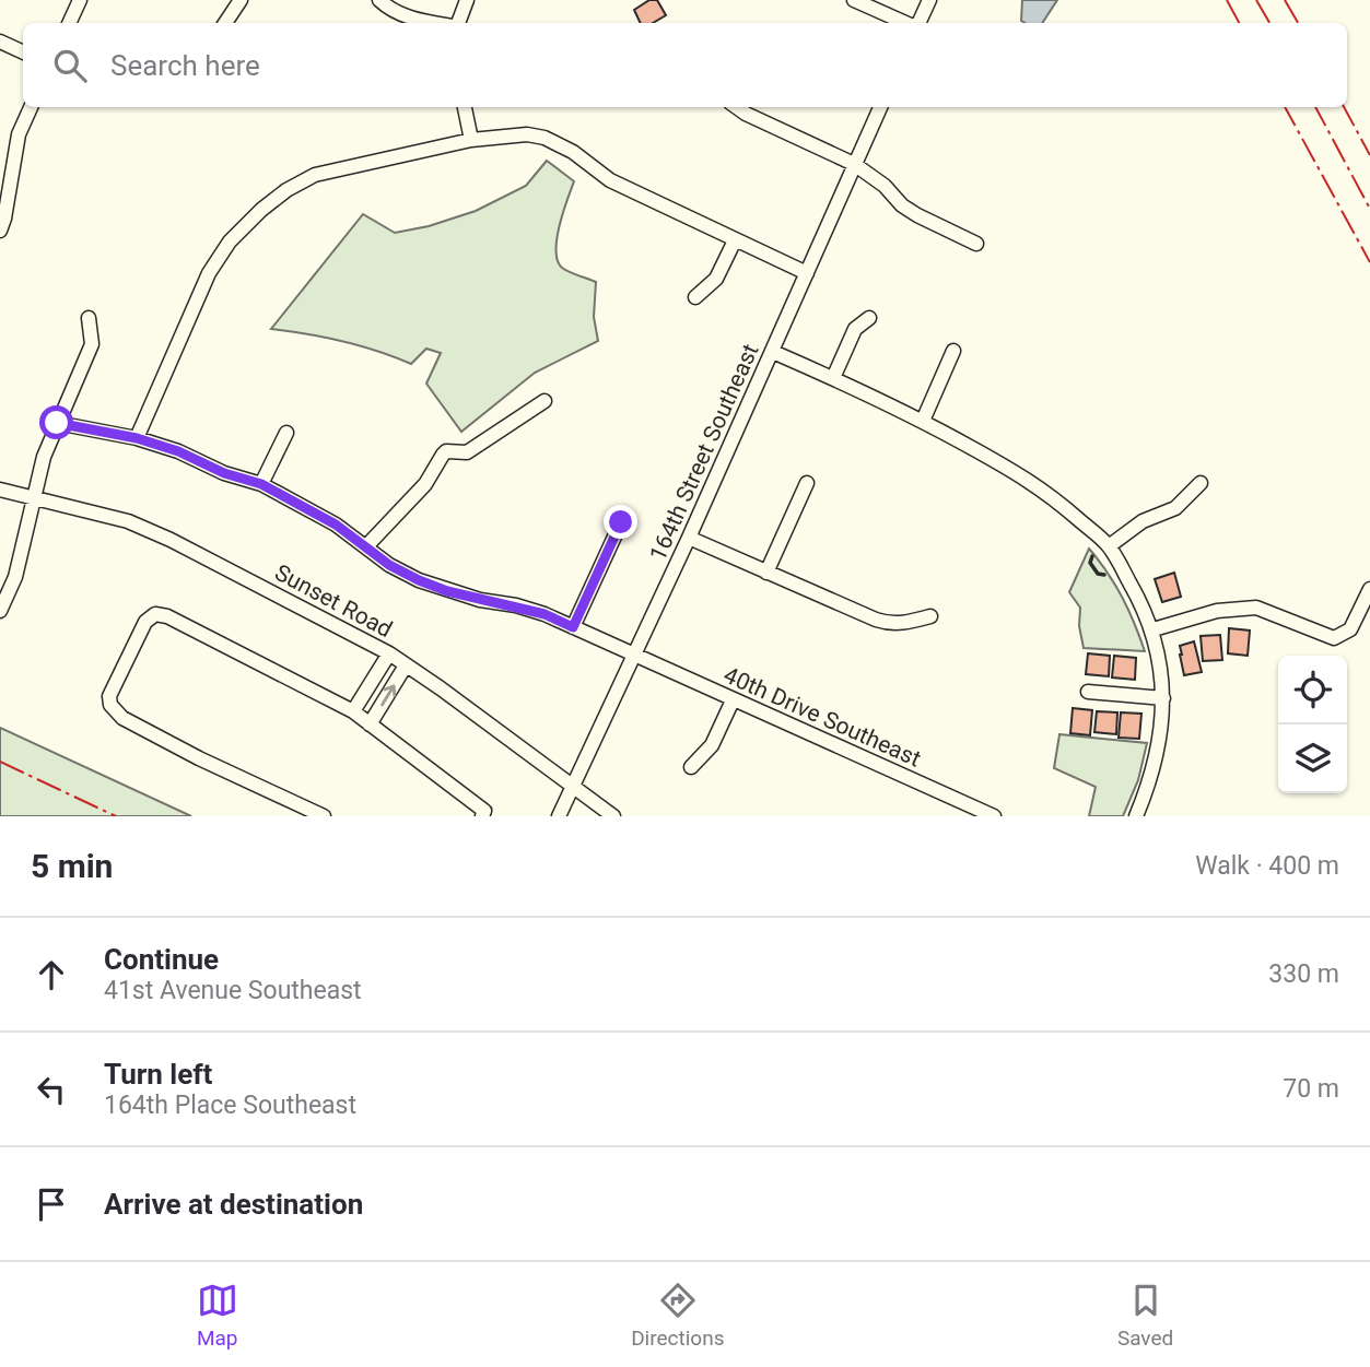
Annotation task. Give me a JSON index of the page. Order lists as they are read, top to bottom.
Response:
{
  "streets": {
    "street": ["164th Street Southeast", "Sunset Road", "40th Drive Southeast"]
  },
  "crossings": [
    ["164th Street Southeast", "Sunset Road"],
    ["164th Street Southeast", "40th Drive Southeast"]
  ],
  "page": {
    "search": "Search here",
    "heading": ["5 min", "Walk · 400 m"],
    "list": [
      ["Continue", "41st Avenue Southeast", "330 m"],
      ["Turn left", "164th Place Southeast", "70 m"],
      "Arrive at destination"
    ],
    "nav": ["Map", "Directions", "Saved"]
  }
}
